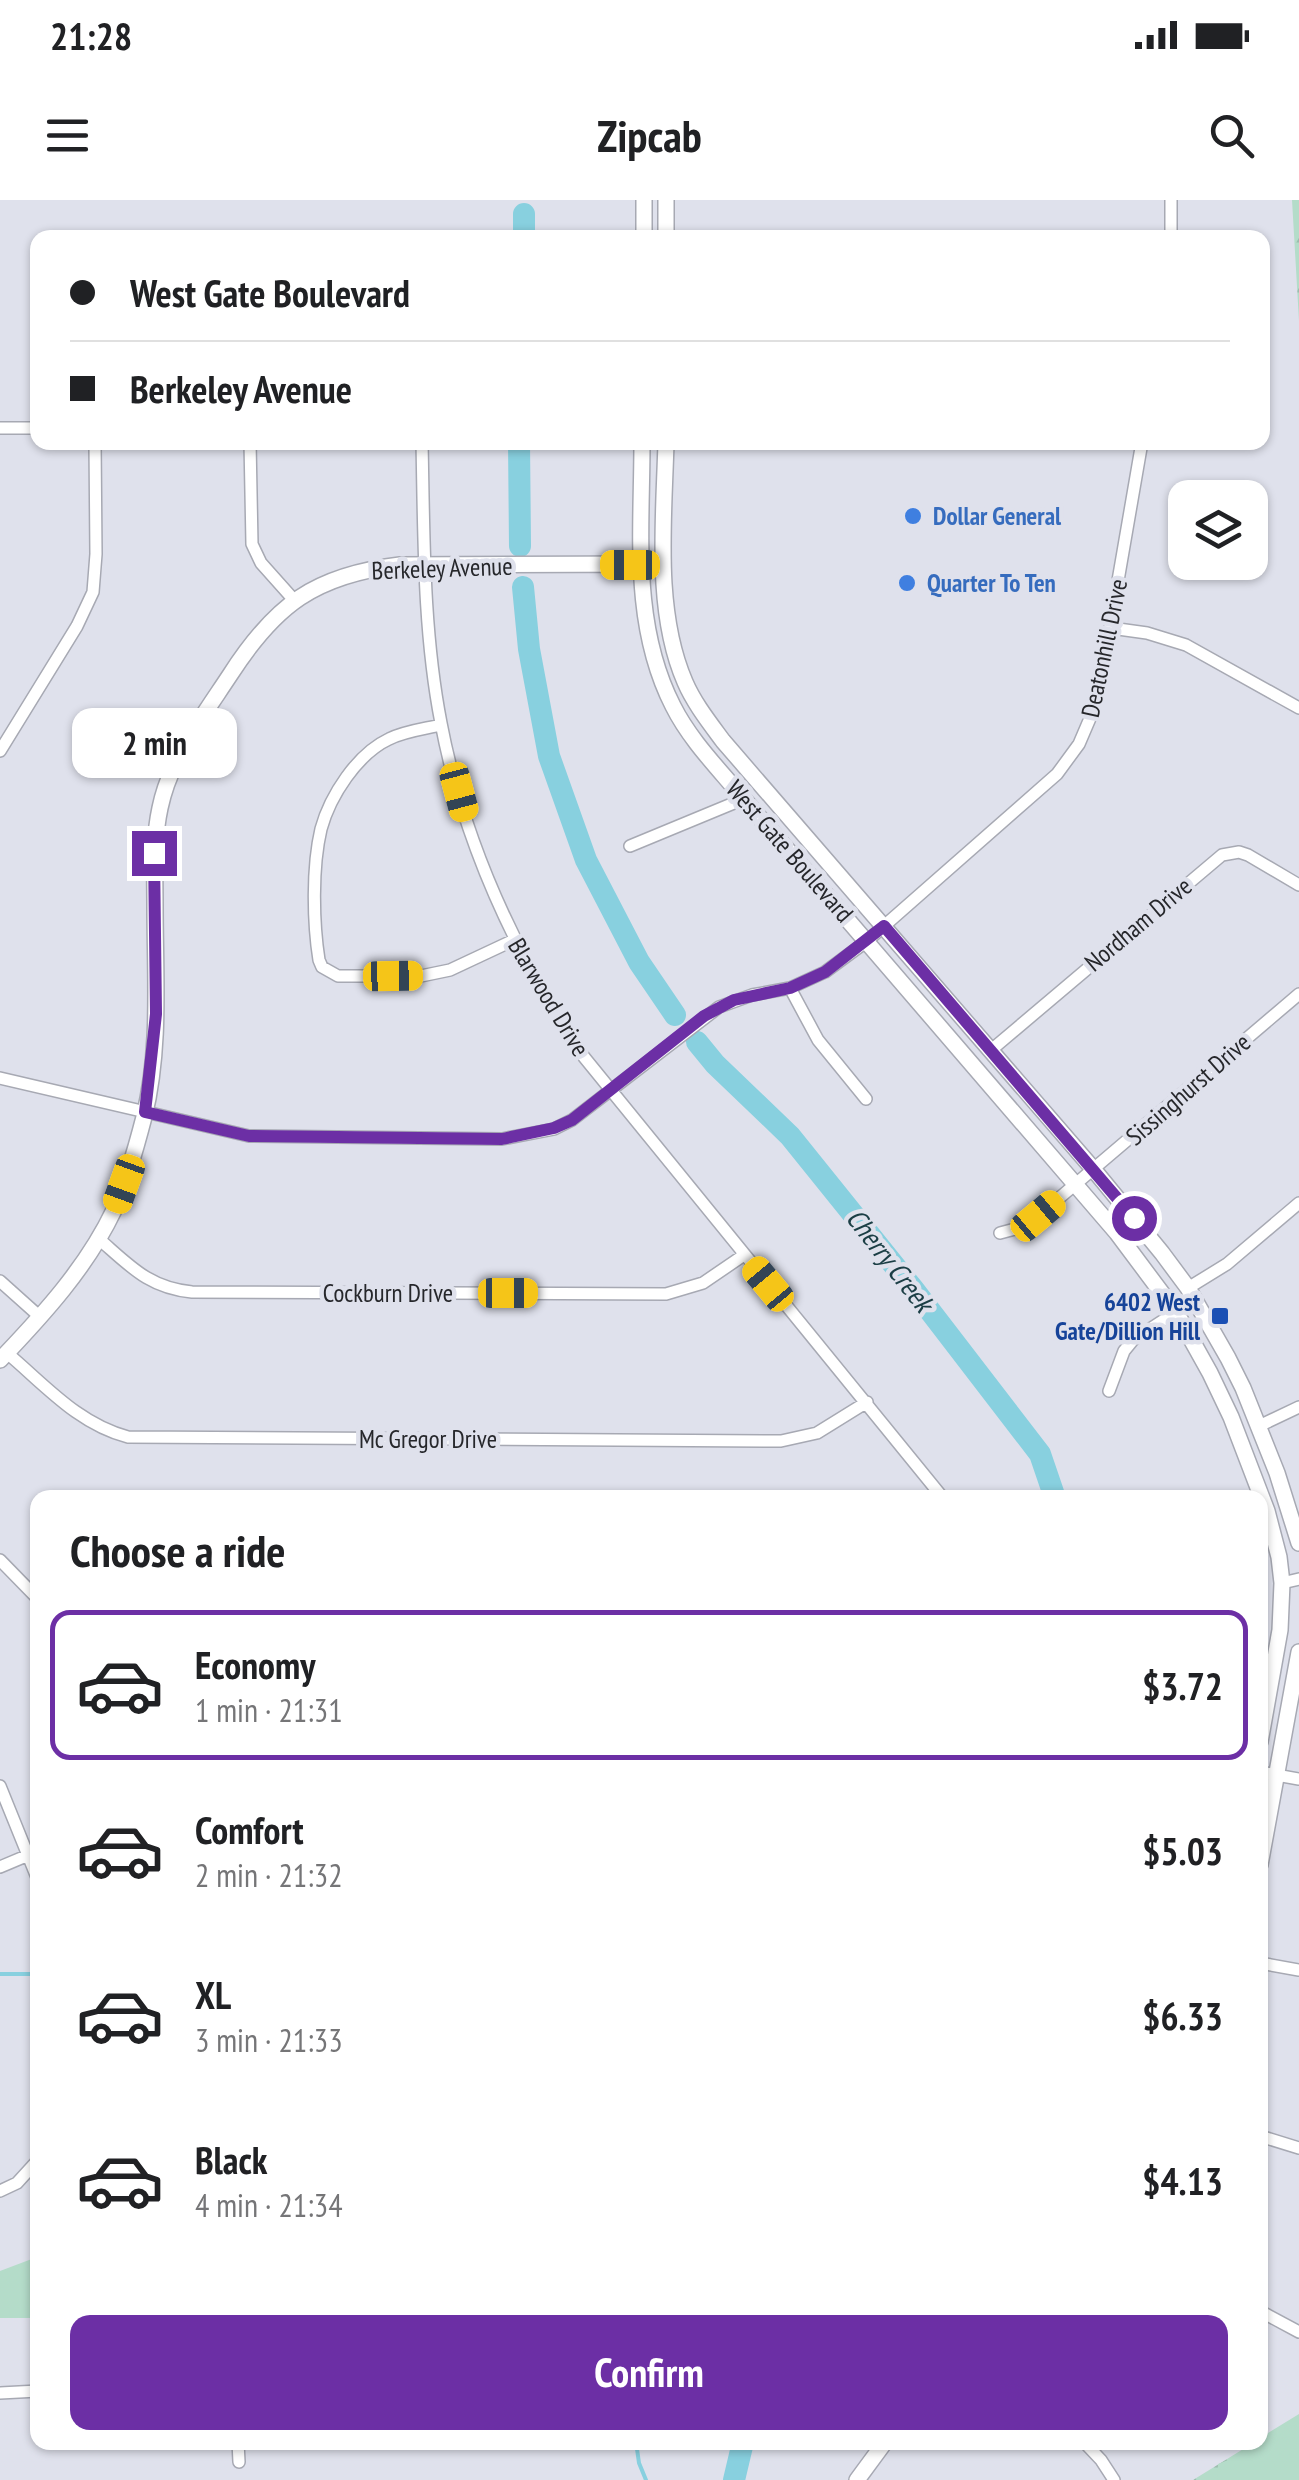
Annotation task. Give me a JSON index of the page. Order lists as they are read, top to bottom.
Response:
{
  "streets": {
    "main road": ["Berkeley Avenue", "West Gate Boulevard"],
    "street": [
      "Deatonhill Drive",
      "Nordham Drive",
      "Blarwood Drive",
      "Sissinghurst Drive",
      "Cockburn Drive",
      "Mc Gregor Drive"
    ]
  },
  "crossings": [
    ["Berkeley Avenue", "Deatonhill Drive"],
    ["Berkeley Avenue", "West Gate Boulevard"],
    ["Berkeley Avenue", "Blarwood Drive"],
    ["Berkeley Avenue", "Cockburn Drive"],
    ["Berkeley Avenue", "Mc Gregor Drive"],
    ["Deatonhill Drive", "West Gate Boulevard"],
    ["Deatonhill Drive", "Blarwood Drive"],
    ["West Gate Boulevard", "Nordham Drive"],
    ["West Gate Boulevard", "Sissinghurst Drive"],
    ["Blarwood Drive", "Cockburn Drive"],
    ["Blarwood Drive", "Mc Gregor Drive"]
  ],
  "water": ["Cherry Creek"],
  "places": {
    "other": ["Dollar General", "Quarter To Ten"],
    "transit": ["6402 West Gate/Dillion Hill"]
  },
  "page": {
    "status": "21:28",
    "header": "Zipcab",
    "banner": ["West Gate Boulevard", "Berkeley Avenue"],
    "bubble": "2 min",
    "heading": "Choose a ride",
    "list": [
      {
        "name": "Economy",
        "note": "1 min · 21:31",
        "value": "$3.72"
      },
      {
        "name": "Comfort",
        "note": "2 min · 21:32",
        "value": "$5.03"
      },
      {
        "name": "XL",
        "note": "3 min · 21:33",
        "value": "$6.33"
      },
      {
        "name": "Black",
        "note": "4 min · 21:34",
        "value": "$4.13"
      }
    ],
    "buttons": "Confirm"
  }
}
